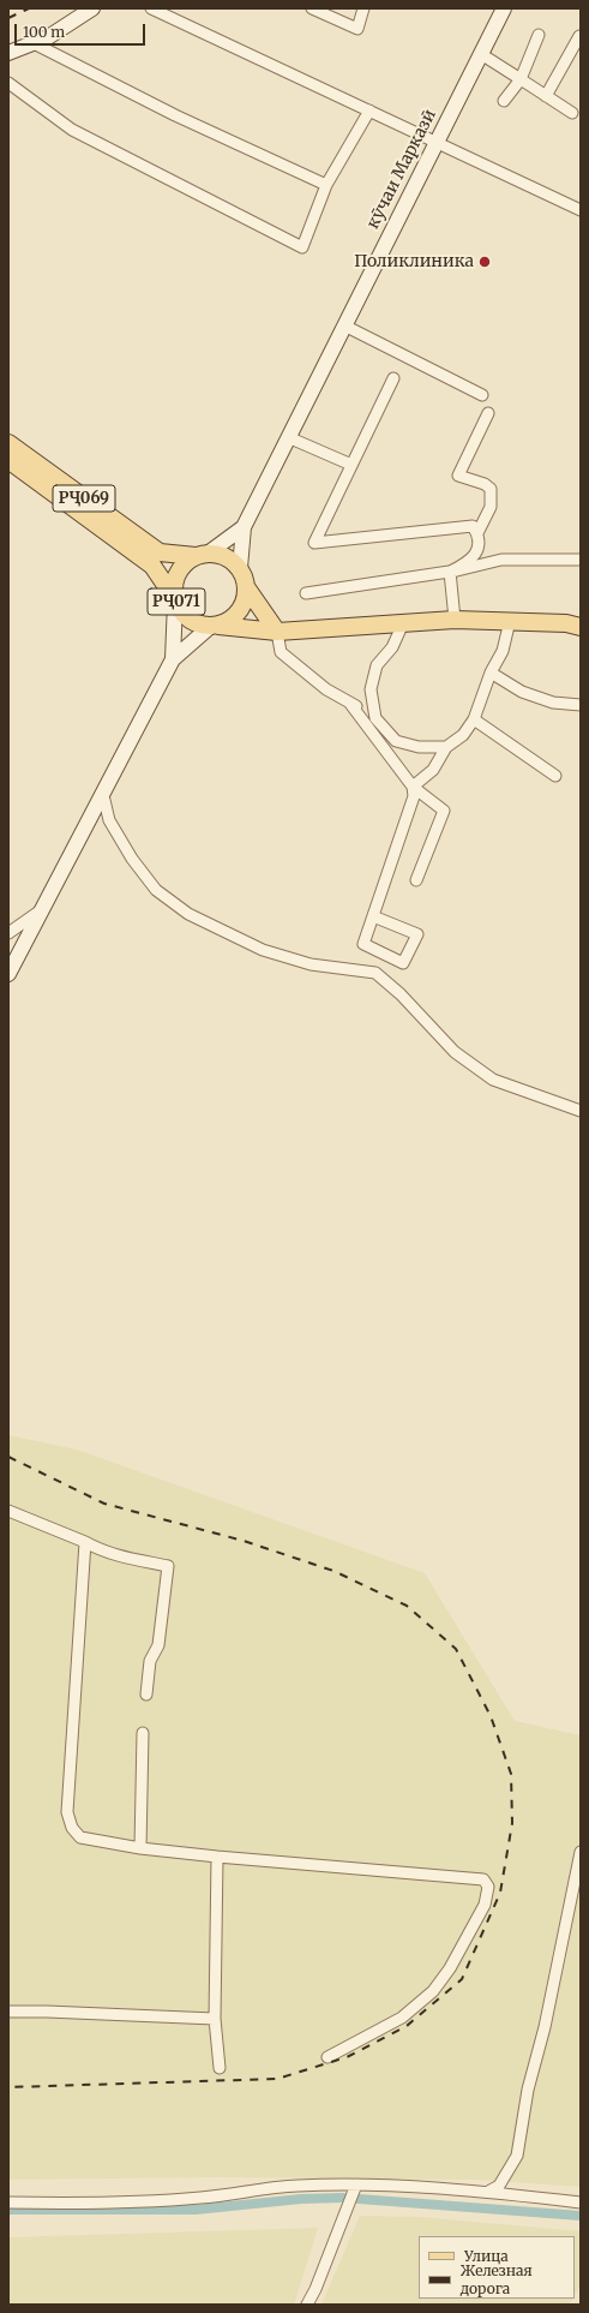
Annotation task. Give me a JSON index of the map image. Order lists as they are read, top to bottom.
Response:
{
  "streets": {
    "main road": ["кӯчаи Марказӣ", "РҶ069", "РҶ071"]
  },
  "crossings": [
    ["РҶ069", "РҶ071"]
  ],
  "places": ["Поликлиника"],
  "legend": ["Улица", "Железная дорога"],
  "scale_bar": "100 m"
}
